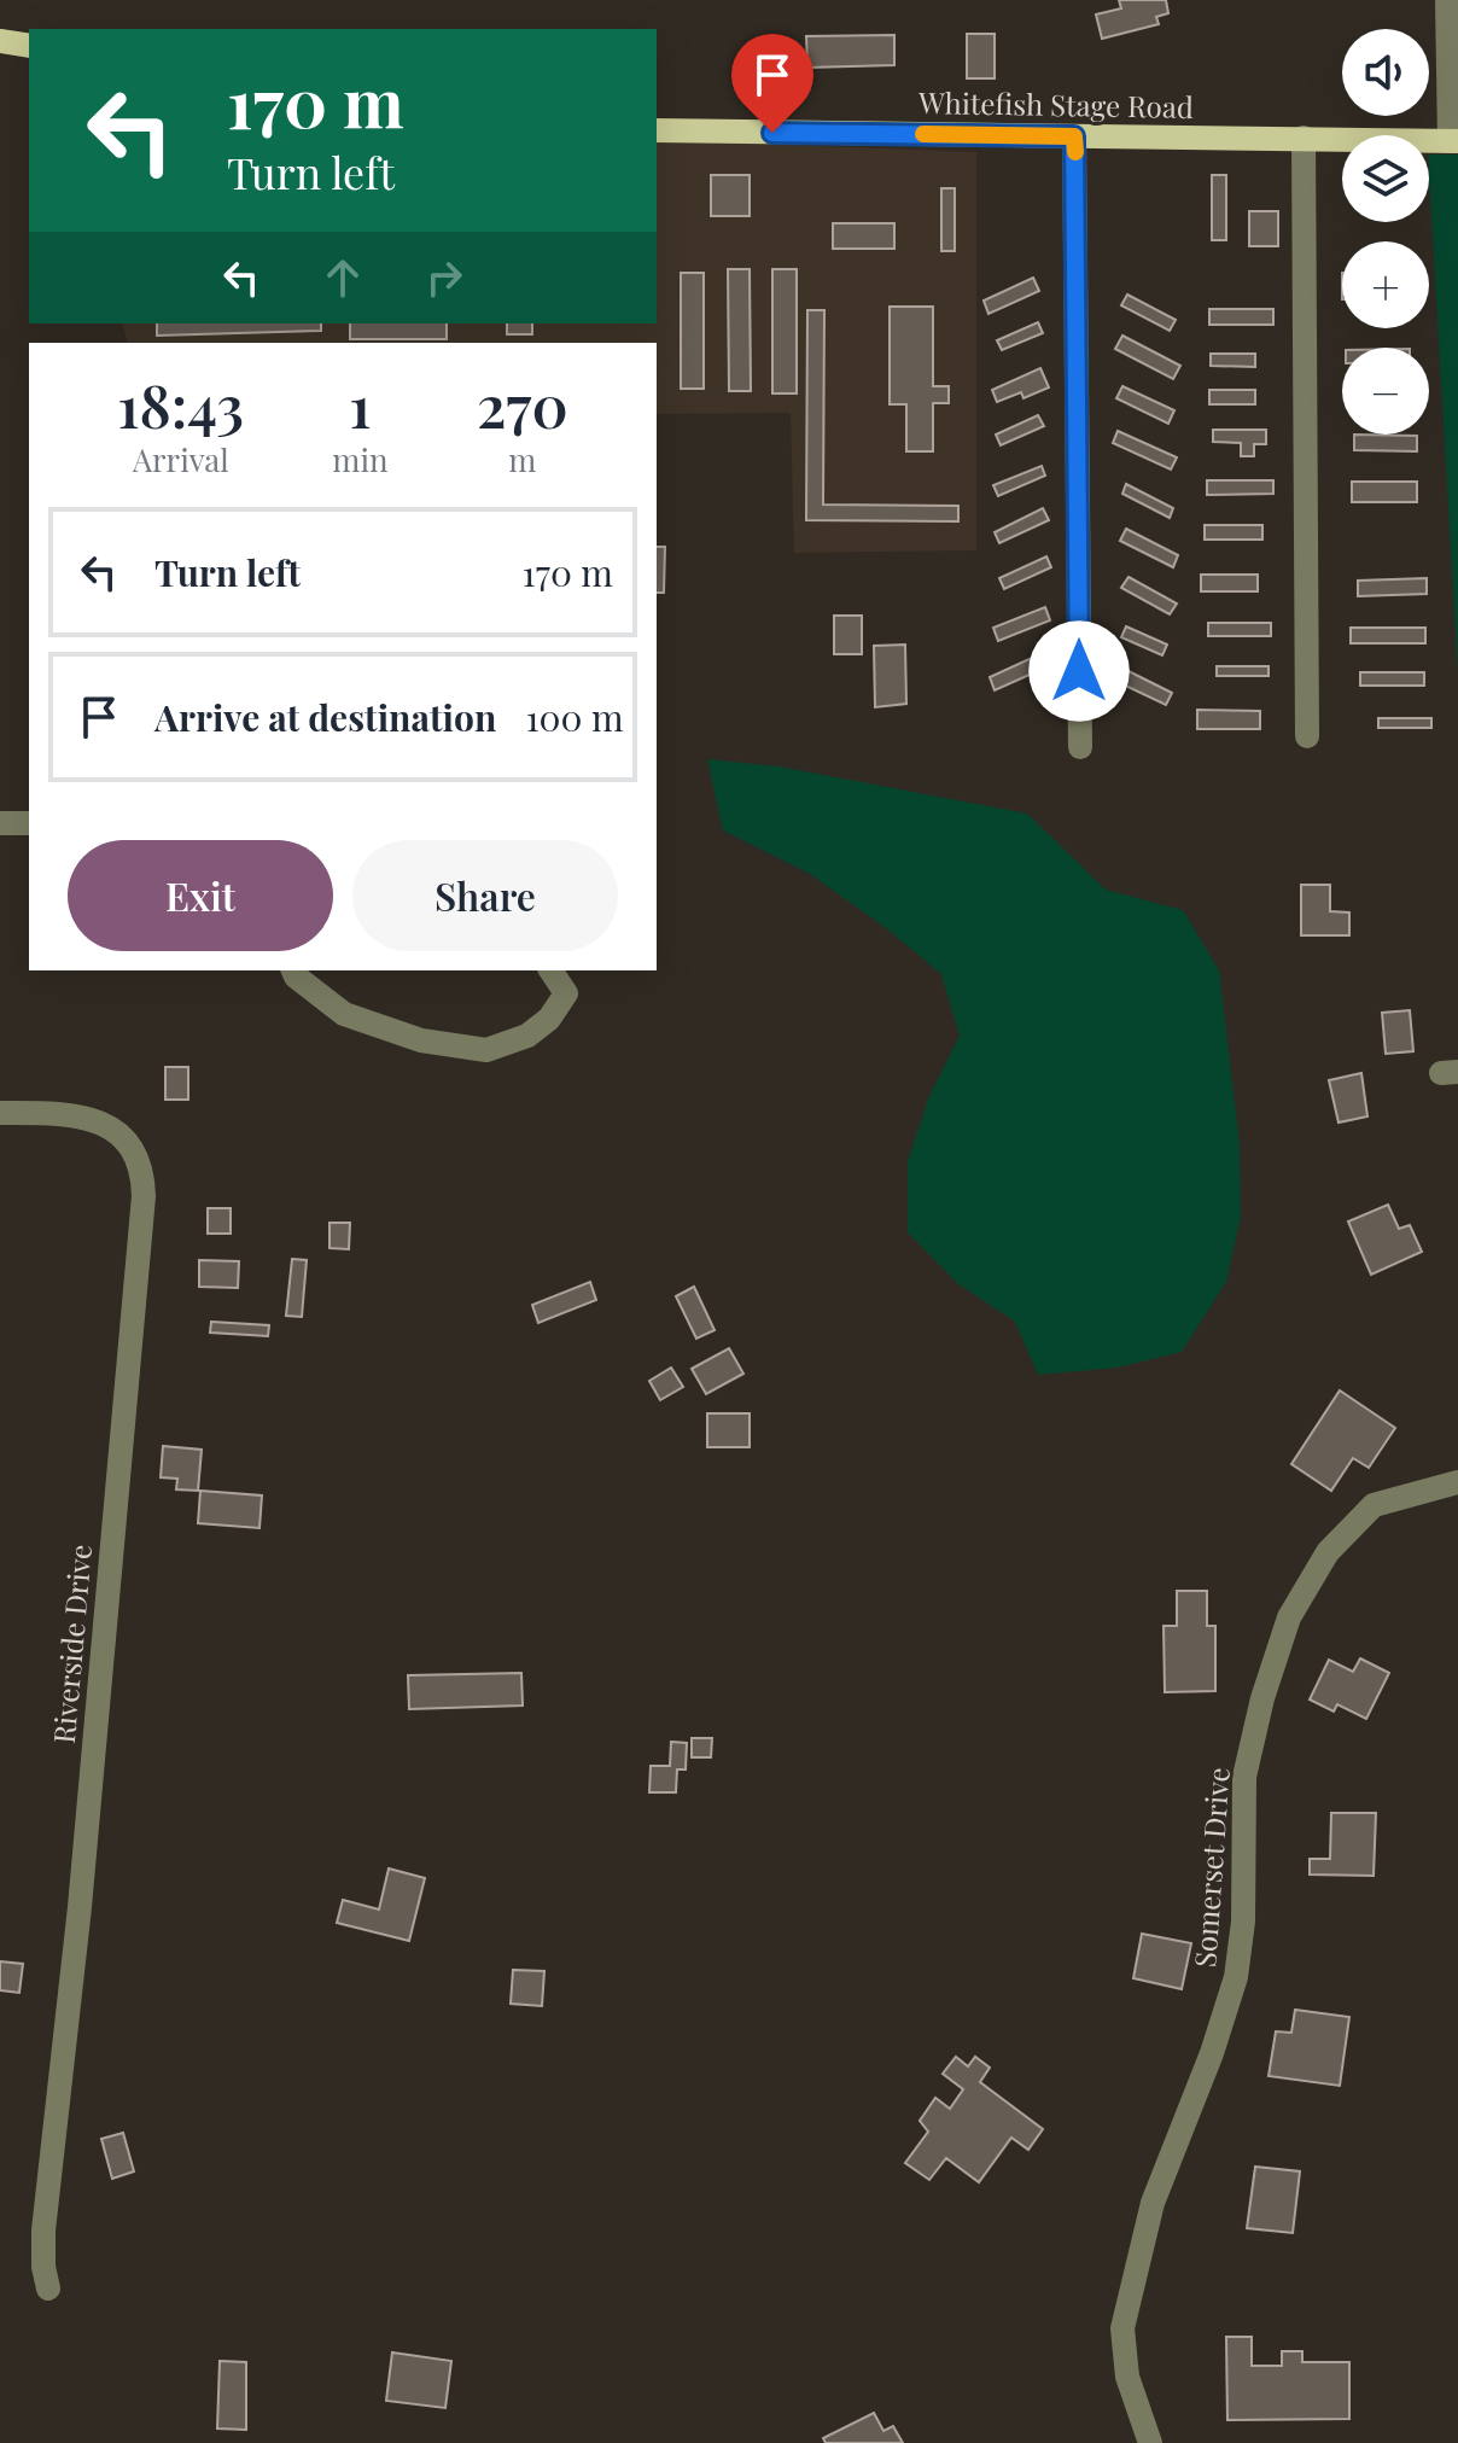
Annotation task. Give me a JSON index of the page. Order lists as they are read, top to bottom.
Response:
{
  "streets": {
    "main road": ["Whitefish Stage Road"],
    "street": ["Riverside Drive", "Somerset Drive"]
  },
  "page": {
    "map_buttons": ["+", "−"],
    "turn": ["170 m", "Turn left"],
    "eta": [
      "18:43",
      "Arrival",
      "1",
      "min",
      "270",
      "m"
    ],
    "list": [
      {
        "name": "Turn left",
        "value": "170 m"
      },
      {
        "name": "Arrive at destination",
        "value": "100 m"
      }
    ],
    "buttons": ["Exit", "Share"]
  }
}
